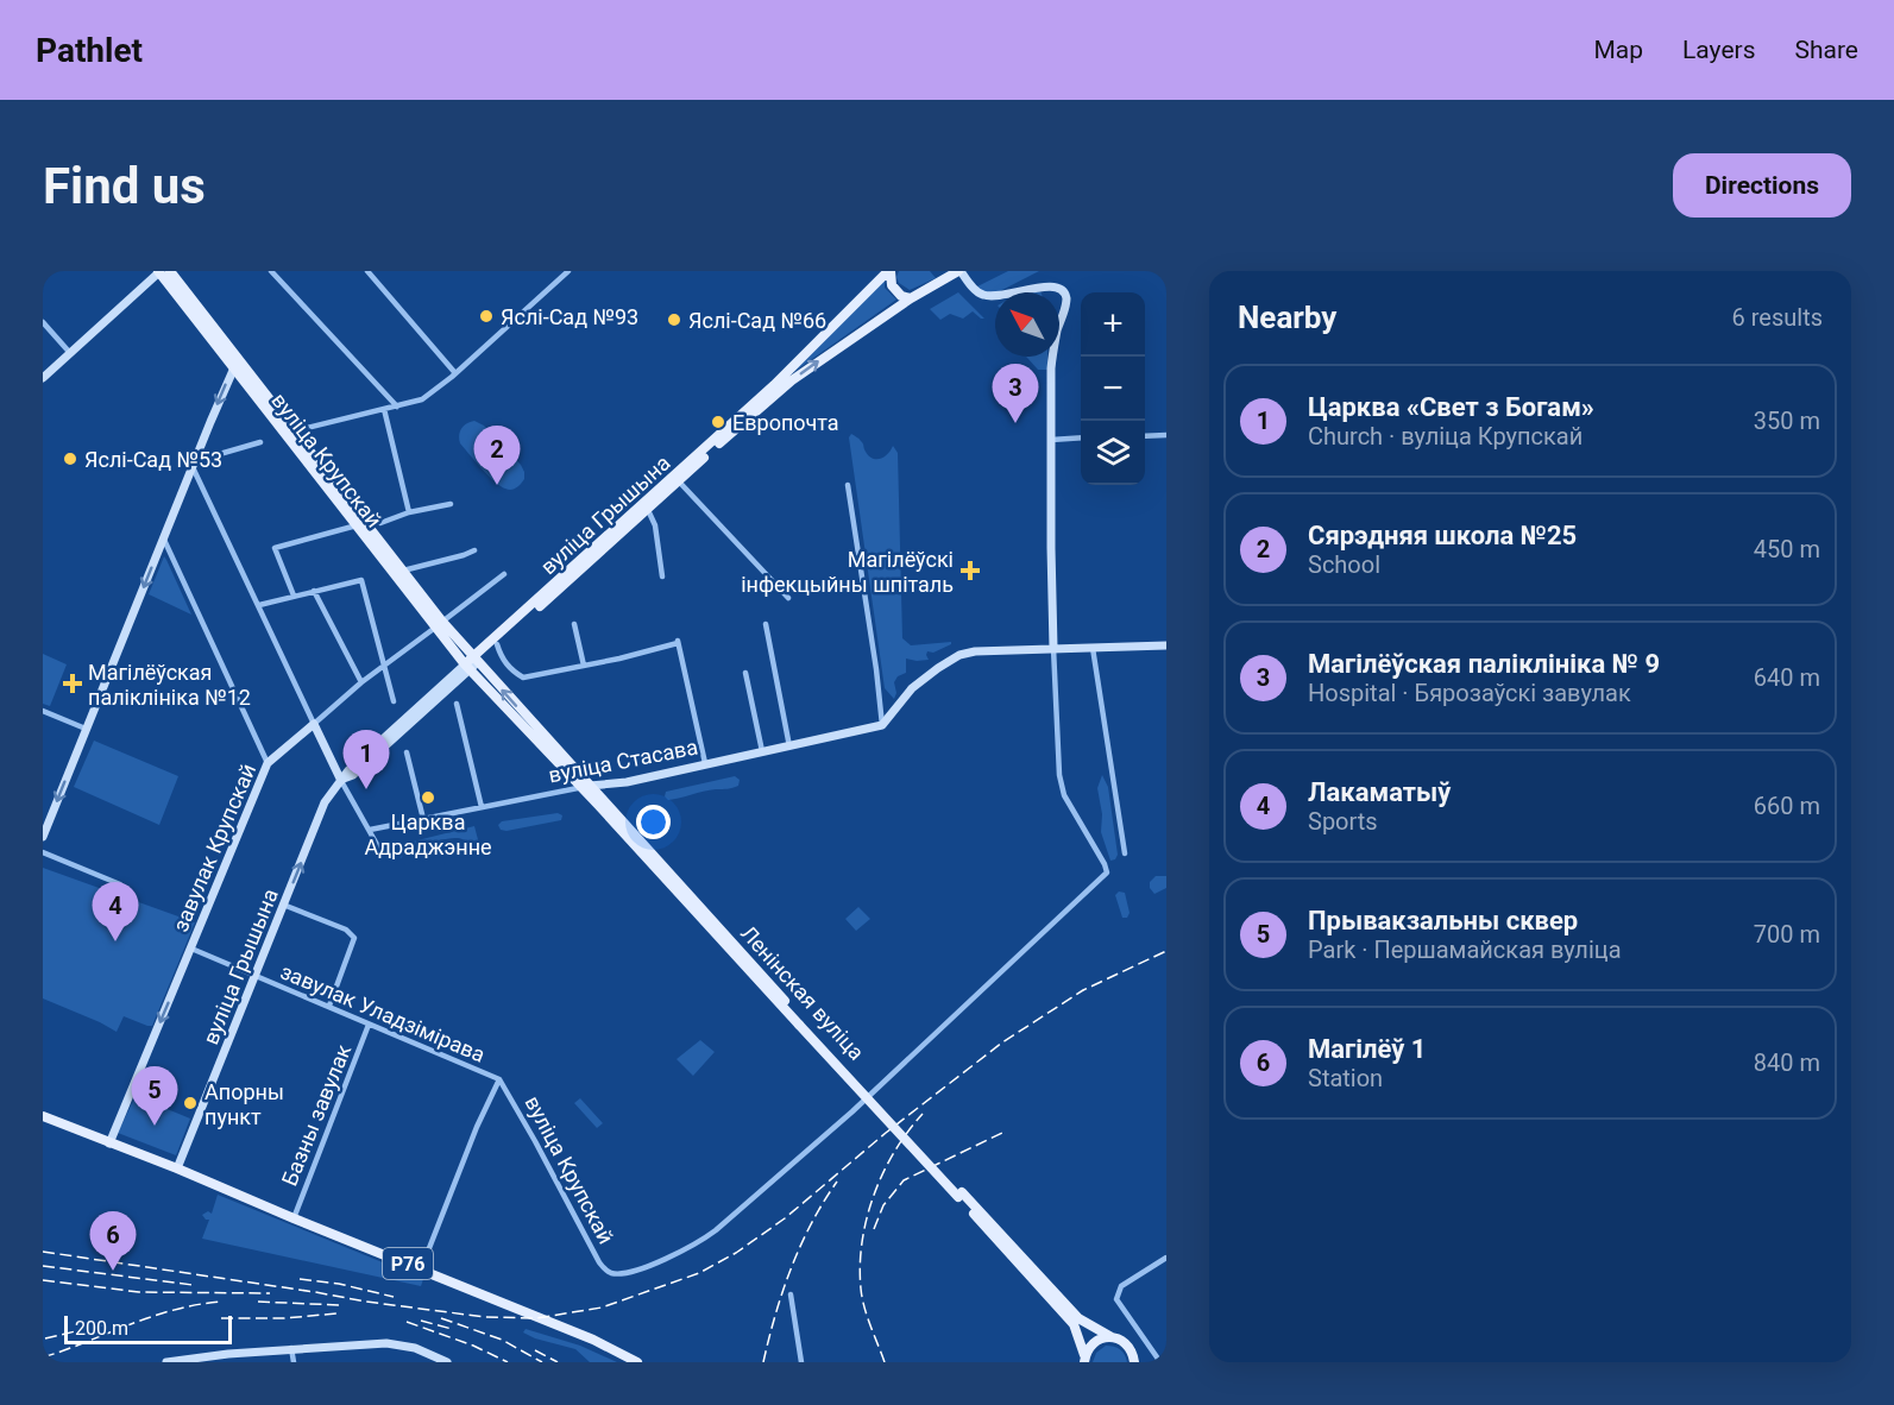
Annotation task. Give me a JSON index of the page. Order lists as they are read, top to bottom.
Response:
{
  "streets": {
    "main road": [
      "вуліца Крупскай",
      "вуліца Грышына",
      "вуліца Стасава",
      "завулак Крупскай",
      "Ленінская вуліца",
      "Р76"
    ],
    "street": ["завулак Уладзімірава", "Базны завулак"]
  },
  "crossings": [
    ["вуліца Крупскай", "вуліца Грышына"],
    ["вуліца Крупскай", "завулак Крупскай"],
    ["вуліца Крупскай", "Ленінская вуліца"],
    ["вуліца Крупскай", "завулак Уладзімірава"],
    ["вуліца Грышына", "Ленінская вуліца"],
    ["вуліца Грышына", "завулак Уладзімірава"],
    ["вуліца Грышына", "Р76"],
    ["вуліца Стасава", "Ленінская вуліца"],
    ["завулак Крупскай", "завулак Уладзімірава"],
    ["завулак Крупскай", "Р76"],
    ["завулак Уладзімірава", "Базны завулак"],
    ["Базны завулак", "Р76"]
  ],
  "places": {
    "other": [
      "Яслі-Сад №93",
      "Яслі-Сад №66",
      "Европочта",
      "Яслі-Сад №53",
      "Царква Адраджэнне",
      "Апорны пункт"
    ],
    "health": ["Магілёўскі інфекцыйны шпіталь", "Магілёўская паліклініка №12"]
  },
  "scale_bar": "200 m",
  "north": "top left",
  "page": {
    "header": "Pathlet",
    "nav": ["Map", "Layers", "Share"],
    "buttons": "Directions",
    "title": "Find us",
    "heading": ["Nearby", "6 results"],
    "map_buttons": ["+", "−"],
    "pins": [
      "3",
      "2",
      "1",
      "4",
      "5",
      "6"
    ],
    "list": [
      {
        "mark": "1",
        "name": "Царква «Свет з Богам»",
        "note": "Church · вуліца Крупскай",
        "value": "350 m"
      },
      {
        "mark": "2",
        "name": "Сярэдняя школа №25",
        "note": "School",
        "value": "450 m"
      },
      {
        "mark": "3",
        "name": "Магілёўская паліклініка № 9",
        "note": "Hospital · Бярозаўскі завулак",
        "value": "640 m"
      },
      {
        "mark": "4",
        "name": "Лакаматыў",
        "note": "Sports",
        "value": "660 m"
      },
      {
        "mark": "5",
        "name": "Прывакзальны сквер",
        "note": "Park · Першамайская вуліца",
        "value": "700 m"
      },
      {
        "mark": "6",
        "name": "Магілёў 1",
        "note": "Station",
        "value": "840 m"
      }
    ],
    "scale": "200 m"
  }
}
